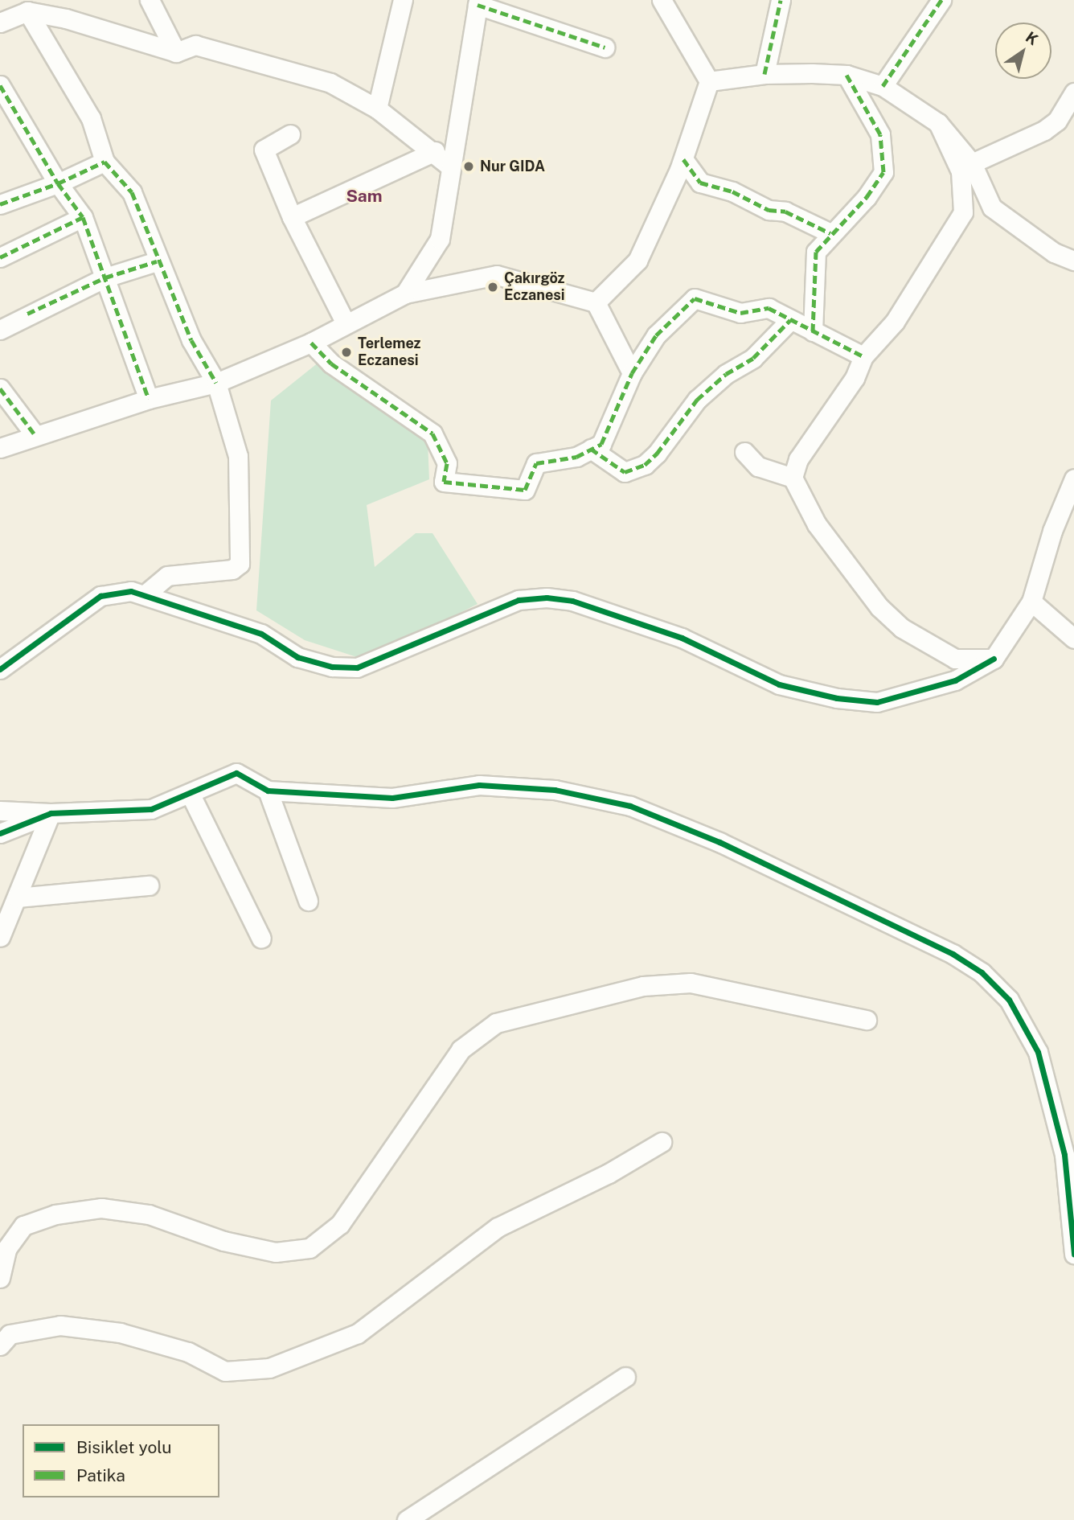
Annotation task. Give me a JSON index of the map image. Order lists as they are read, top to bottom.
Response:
{
  "districts": ["Sam"],
  "places": ["Nur GIDA", "Çakırgöz Eczanesi", "Terlemez Eczanesi"],
  "legend": ["Bisiklet yolu", "Patika"],
  "north": "top right"
}
